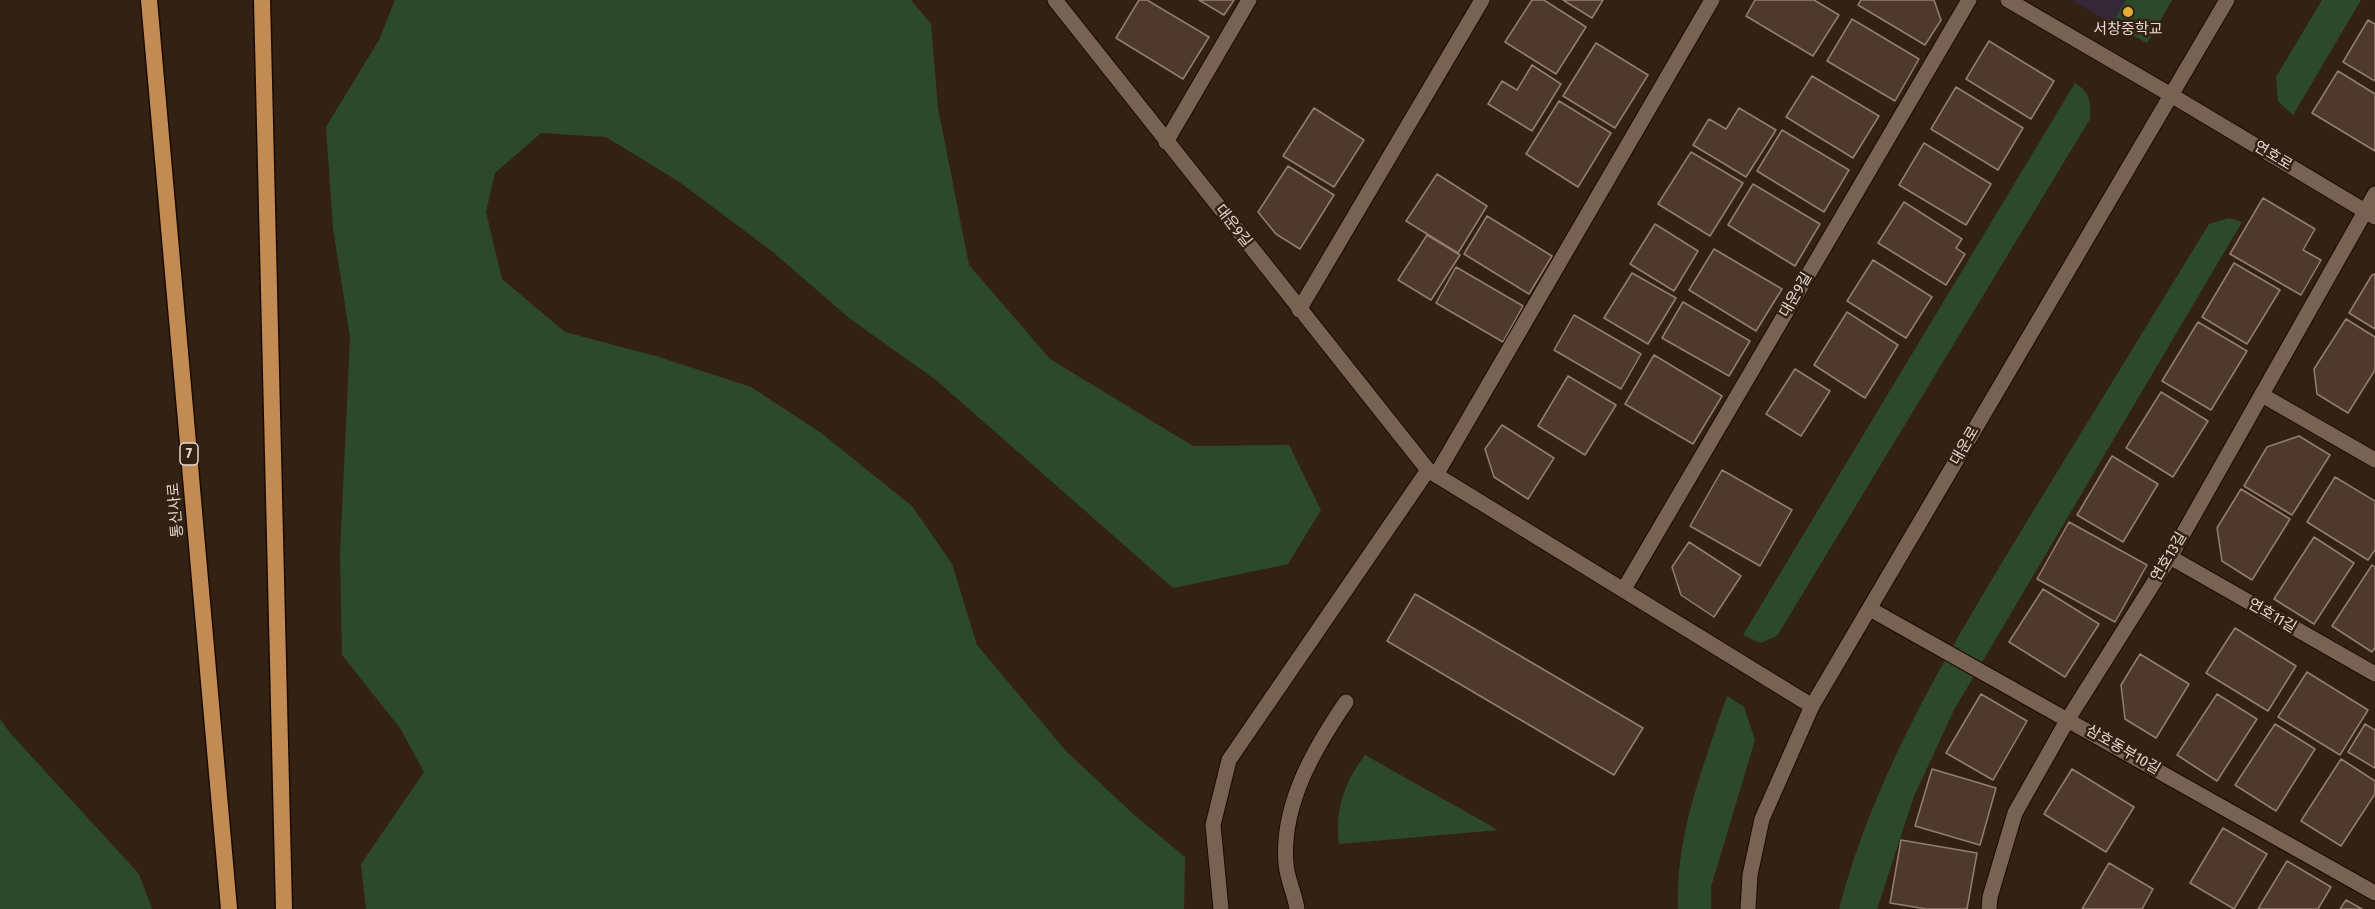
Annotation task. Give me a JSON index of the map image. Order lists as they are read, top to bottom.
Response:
{
  "streets": {
    "highway": ["7", "통신사로"],
    "street": [
      "연호로",
      "대운9길",
      "대운로",
      "연호13길",
      "연호11길",
      "삼호동부10길"
    ]
  },
  "crossings": [
    ["연호로", "대운로"],
    ["연호로", "연호13길"],
    ["대운9길", "대운로"],
    ["대운로", "삼호동부10길"],
    ["연호13길", "연호11길"],
    ["연호13길", "삼호동부10길"]
  ],
  "places": ["서창중학교"]
}
